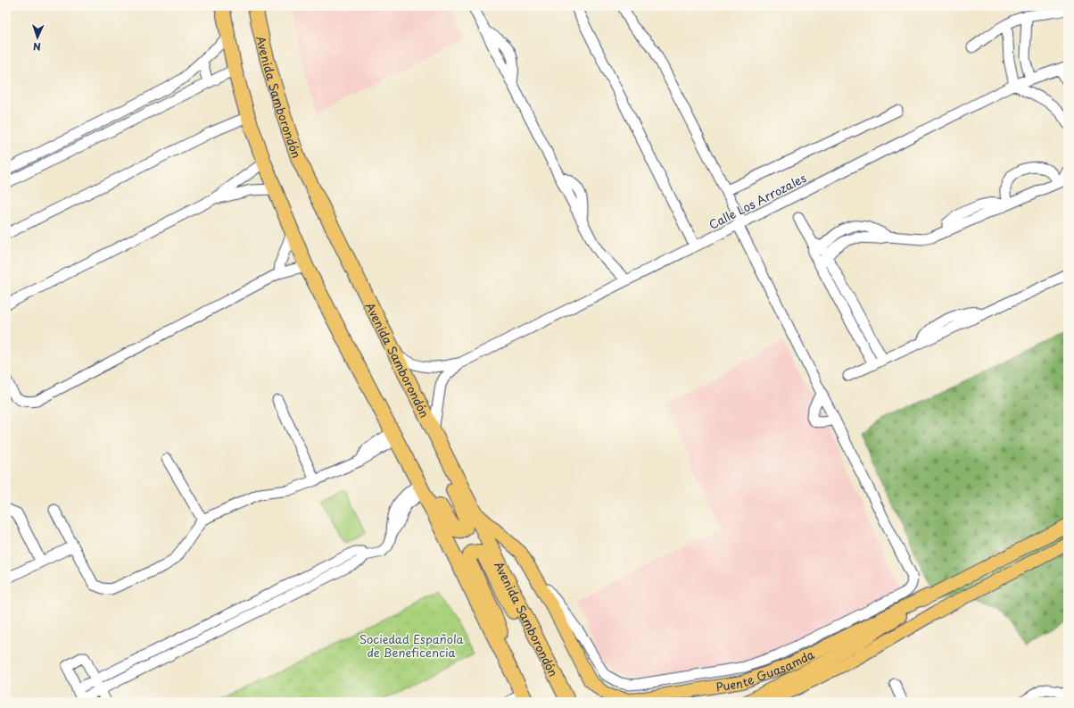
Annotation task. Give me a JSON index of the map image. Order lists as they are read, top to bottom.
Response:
{
  "streets": {
    "highway": ["Avenida Samborondón"],
    "main road": ["Puente Guasamda"],
    "street": ["Calle Los Arrozales"]
  },
  "crossings": [
    ["Avenida Samborondón", "Calle Los Arrozales"],
    ["Avenida Samborondón", "Puente Guasamda"]
  ],
  "parks": ["Sociedad Española de Beneficencia"],
  "north": "bottom"
}
